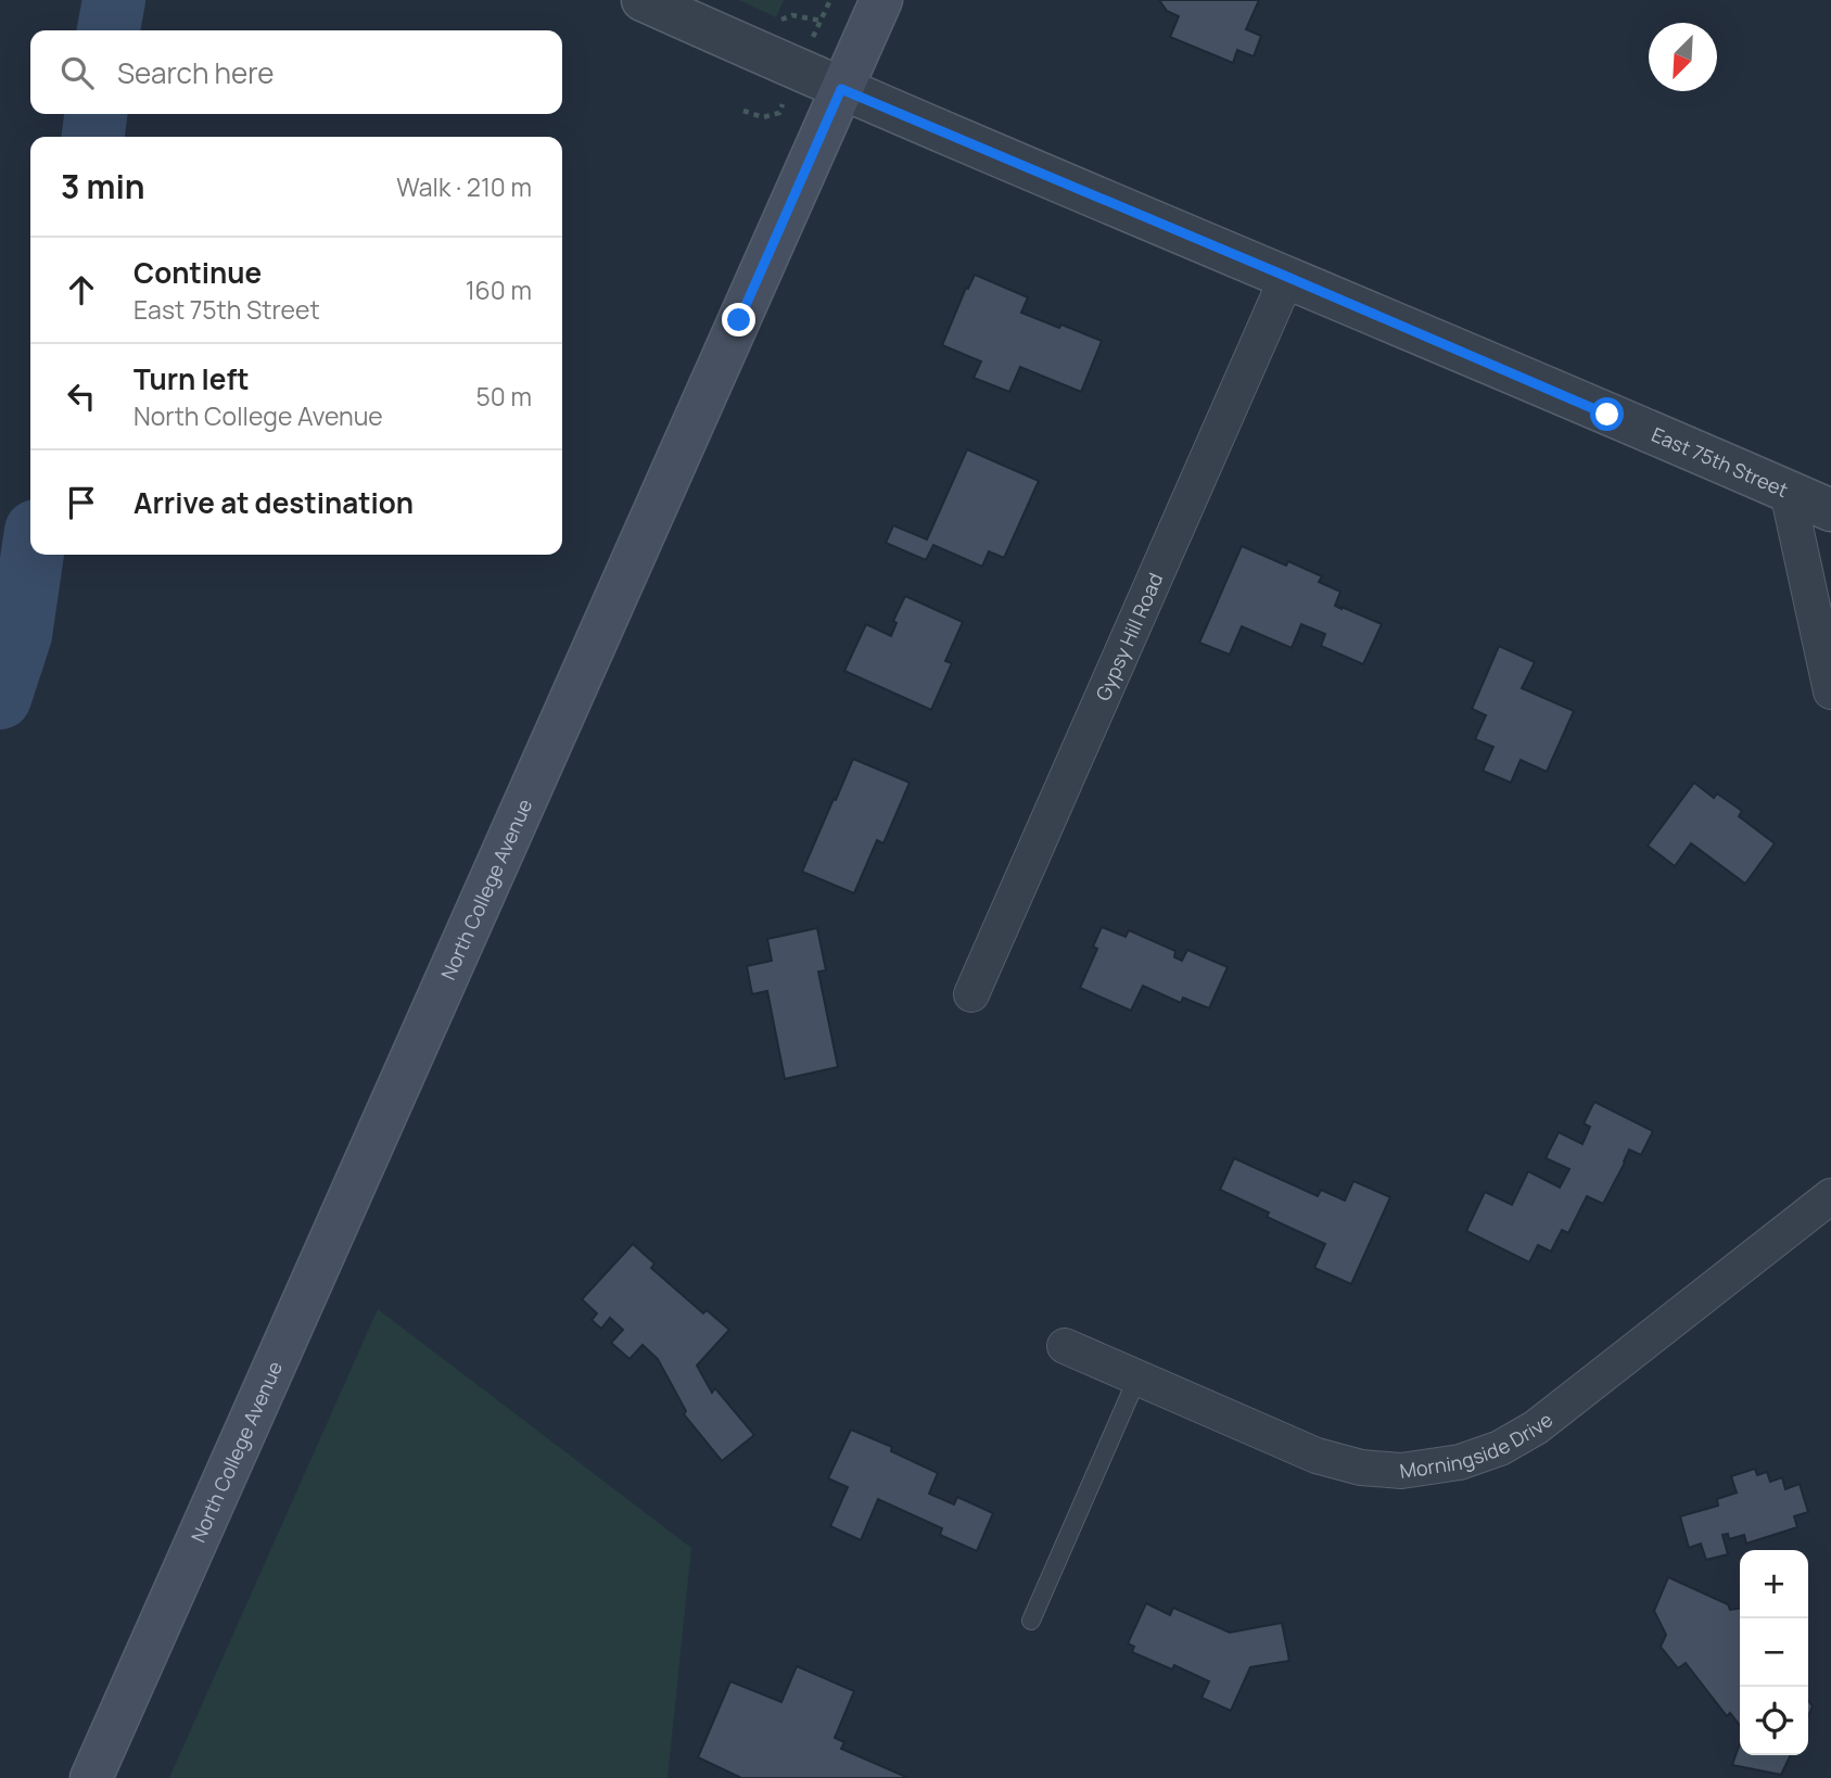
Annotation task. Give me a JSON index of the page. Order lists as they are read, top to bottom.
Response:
{
  "streets": {
    "main road": ["North College Avenue"],
    "street": ["East 75th Street", "Gypsy Hill Road", "Morningside Drive"]
  },
  "crossings": [
    ["East 75th Street", "Gypsy Hill Road"],
    ["East 75th Street", "North College Avenue"]
  ],
  "north": "bottom left",
  "page": {
    "search": "Search here",
    "heading": ["3 min", "Walk · 210 m"],
    "list": [
      ["Continue", "East 75th Street", "160 m"],
      ["Turn left", "North College Avenue", "50 m"],
      "Arrive at destination"
    ],
    "map_buttons": ["+", "−"]
  }
}
